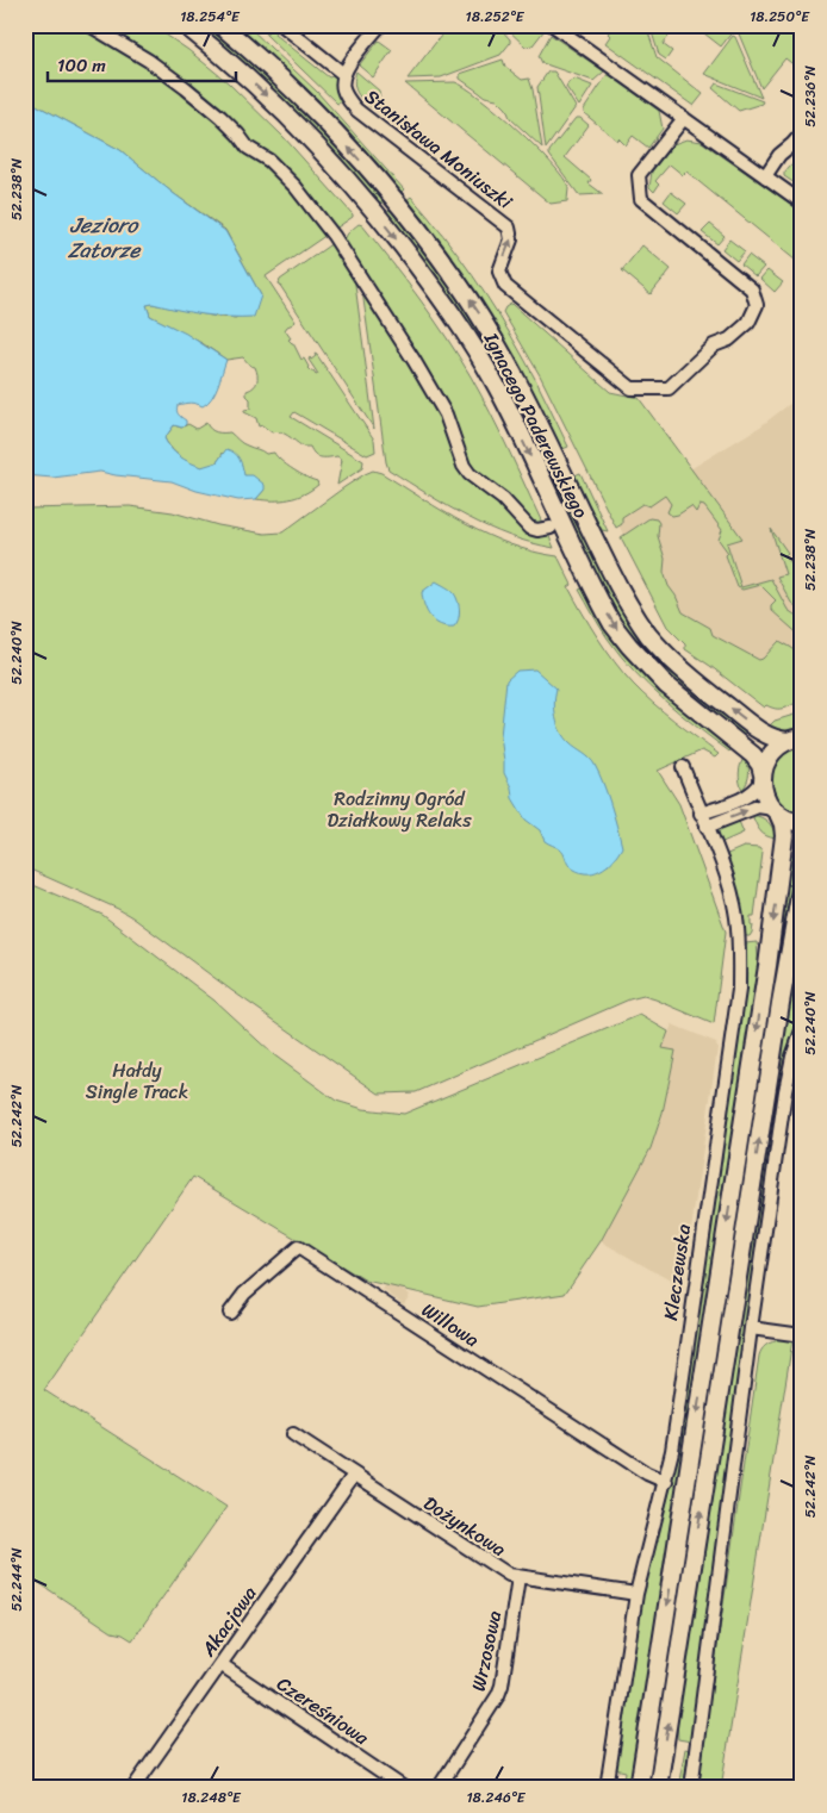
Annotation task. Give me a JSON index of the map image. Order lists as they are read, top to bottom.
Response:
{
  "streets": {
    "main road": ["Ignacego Paderewskiego"],
    "street": [
      "Stanisława Moniuszki",
      "Kleczewska",
      "Willowa",
      "Dożynkowa",
      "Akacjowa",
      "Wrzosowa",
      "Czereśniowa"
    ]
  },
  "crossings": [
    ["Kleczewska", "Willowa"],
    ["Kleczewska", "Dożynkowa"],
    ["Dożynkowa", "Akacjowa"],
    ["Dożynkowa", "Wrzosowa"],
    ["Akacjowa", "Czereśniowa"]
  ],
  "water": ["Jezioro Zatorze"],
  "parks": ["Rodzinny Ogród Działkowy Relaks", "Hałdy Single Track"],
  "scale_bar": "100 m",
  "coordinates": [
    "18.254°E",
    "18.252°E",
    "18.250°E",
    "52.236°N",
    "52.238°N",
    "52.240°N",
    "52.242°N",
    "52.244°N",
    "18.248°E",
    "18.246°E"
  ]
}
